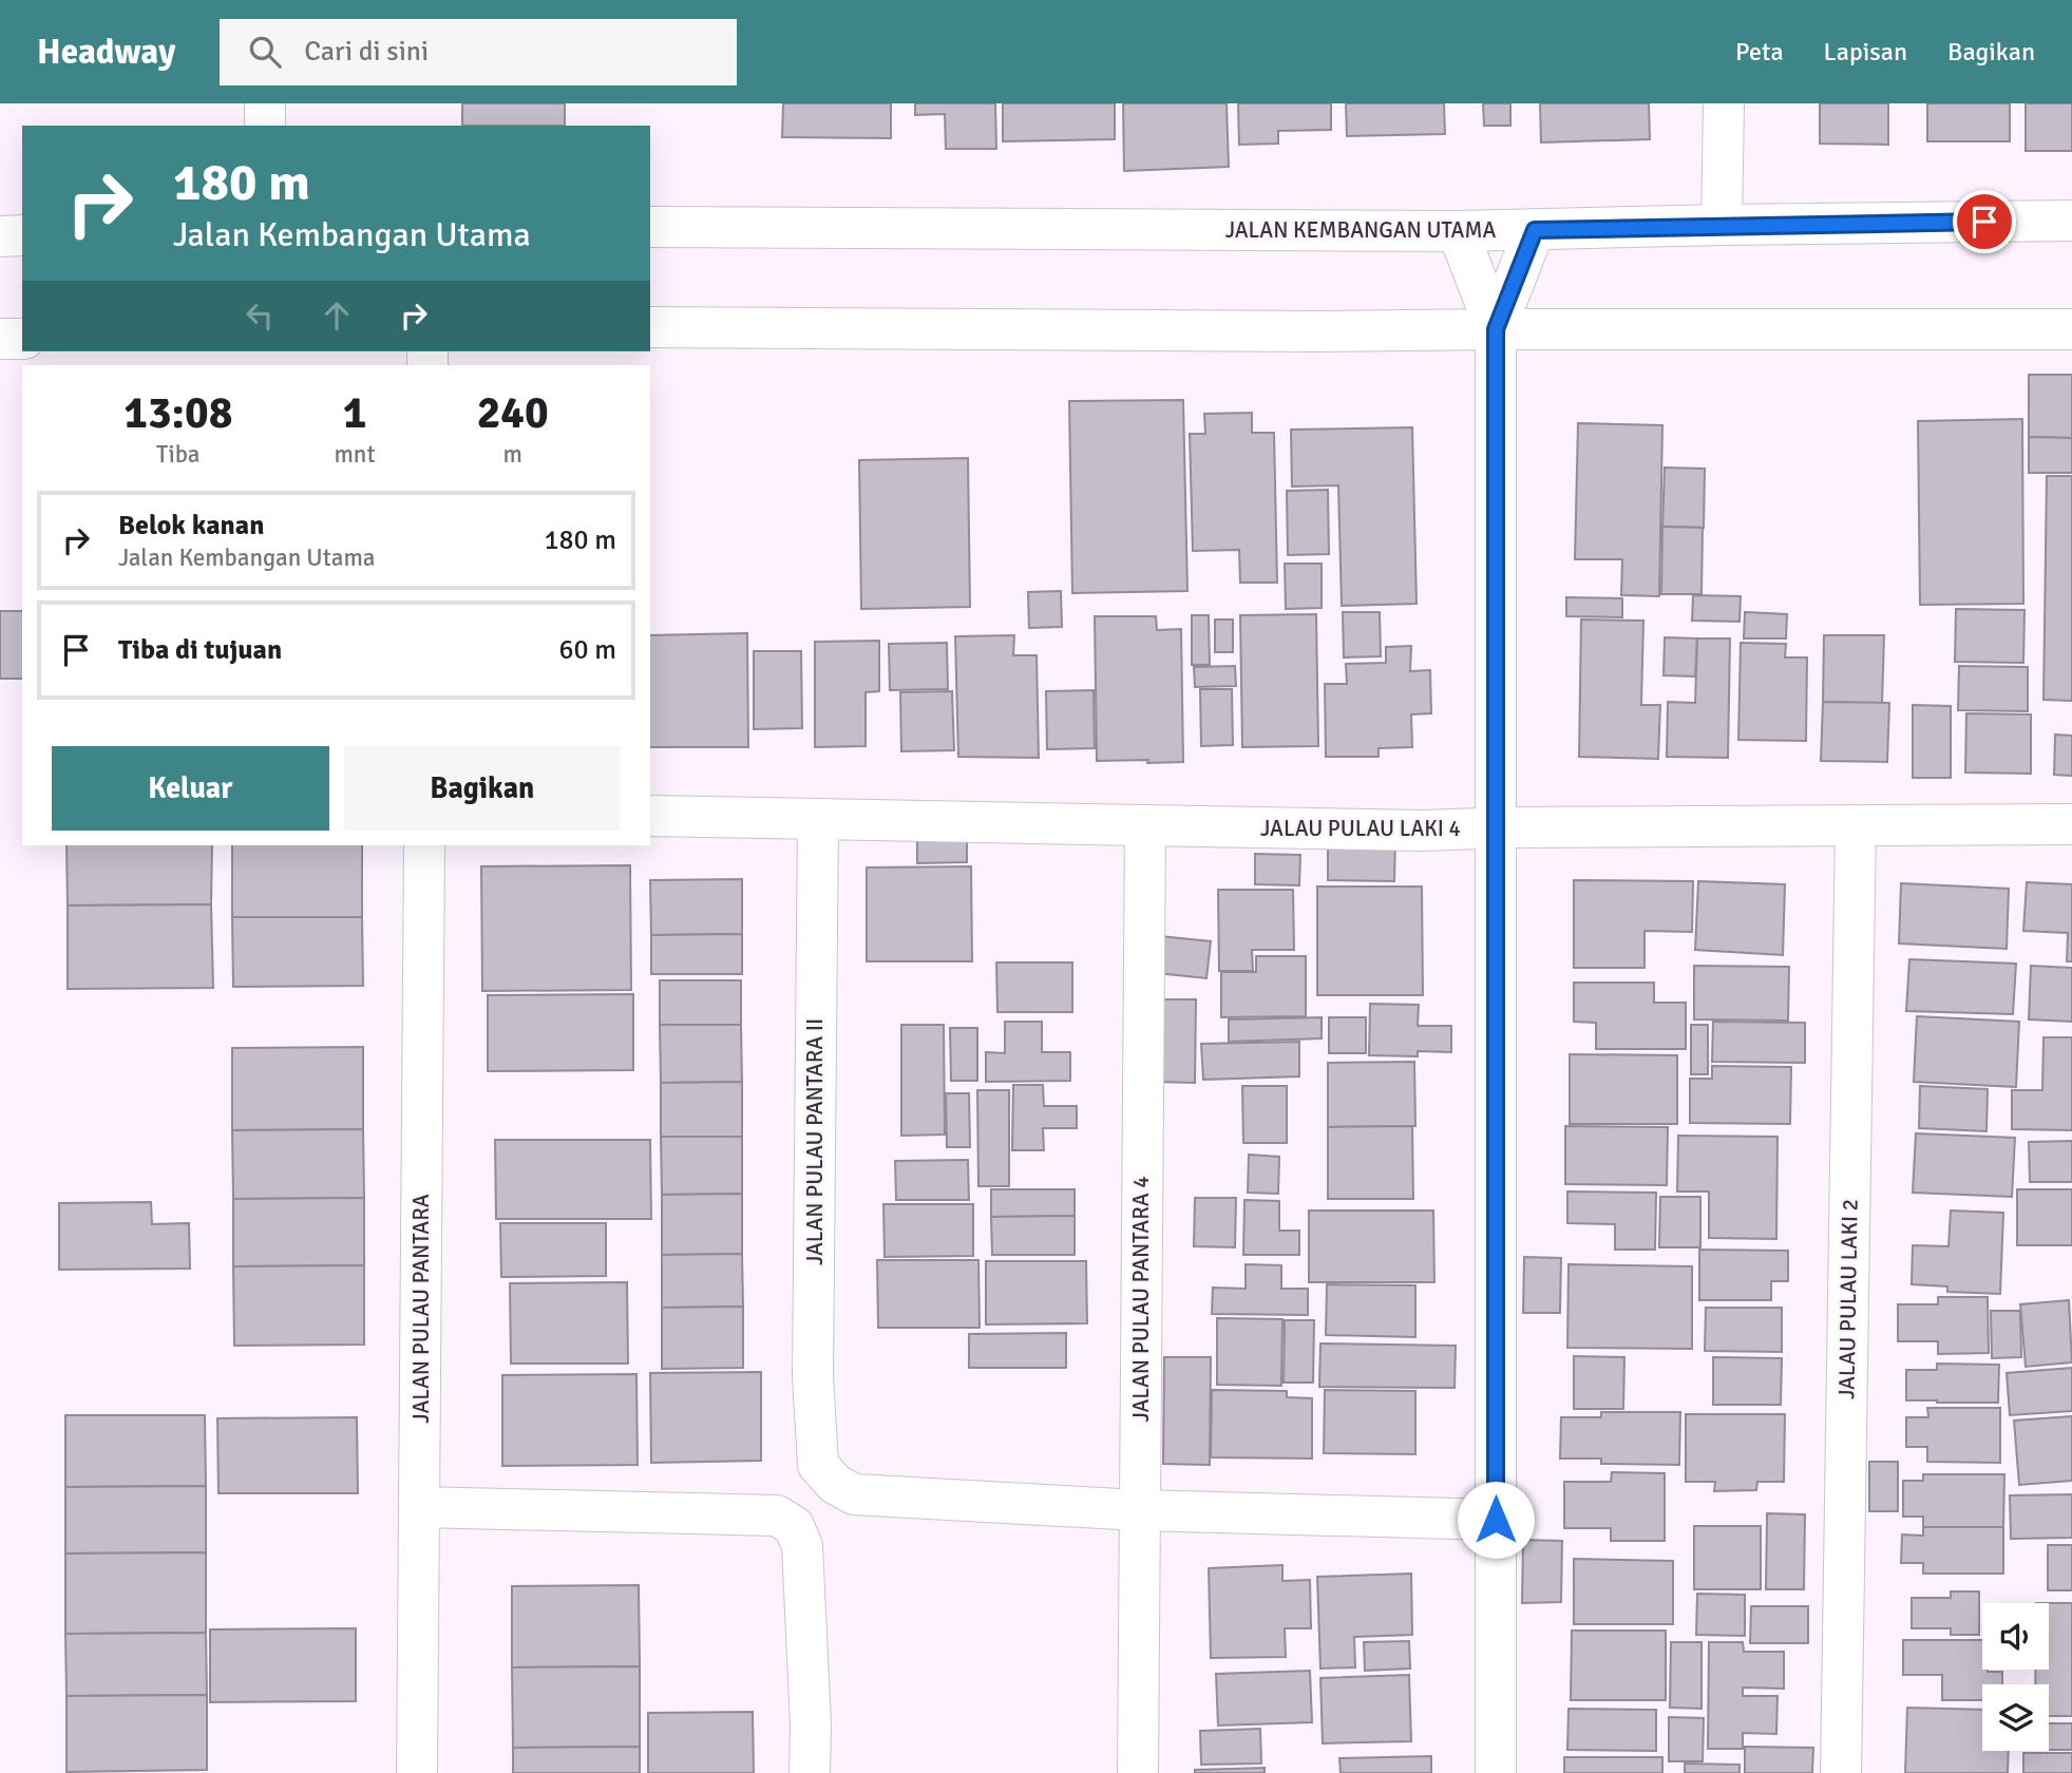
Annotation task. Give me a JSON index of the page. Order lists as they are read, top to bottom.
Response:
{
  "streets": {
    "street": [
      "JALAN KEMBANGAN UTAMA",
      "JALAU PULAU LAKI 4",
      "JALAN PULAU PANTARA II",
      "JALAN PULAU PANTARA 4",
      "JALAU PULAU LAKI 2",
      "JALAN PULAU PANTARA"
    ]
  },
  "crossings": [
    ["JALAU PULAU LAKI 4", "JALAN PULAU PANTARA II"],
    ["JALAU PULAU LAKI 4", "JALAN PULAU PANTARA 4"],
    ["JALAU PULAU LAKI 4", "JALAU PULAU LAKI 2"],
    ["JALAN PULAU PANTARA II", "JALAN PULAU PANTARA 4"]
  ],
  "page": {
    "header": "Headway",
    "search": "Cari di sini",
    "nav": ["Peta", "Lapisan", "Bagikan"],
    "turn": ["180 m", "Jalan Kembangan Utama"],
    "eta": [
      "13:08",
      "Tiba",
      "1",
      "mnt",
      "240",
      "m"
    ],
    "list": [
      {
        "name": "Belok kanan",
        "note": "Jalan Kembangan Utama",
        "value": "180 m"
      },
      {
        "name": "Tiba di tujuan",
        "value": "60 m"
      }
    ],
    "buttons": ["Keluar", "Bagikan"]
  }
}
